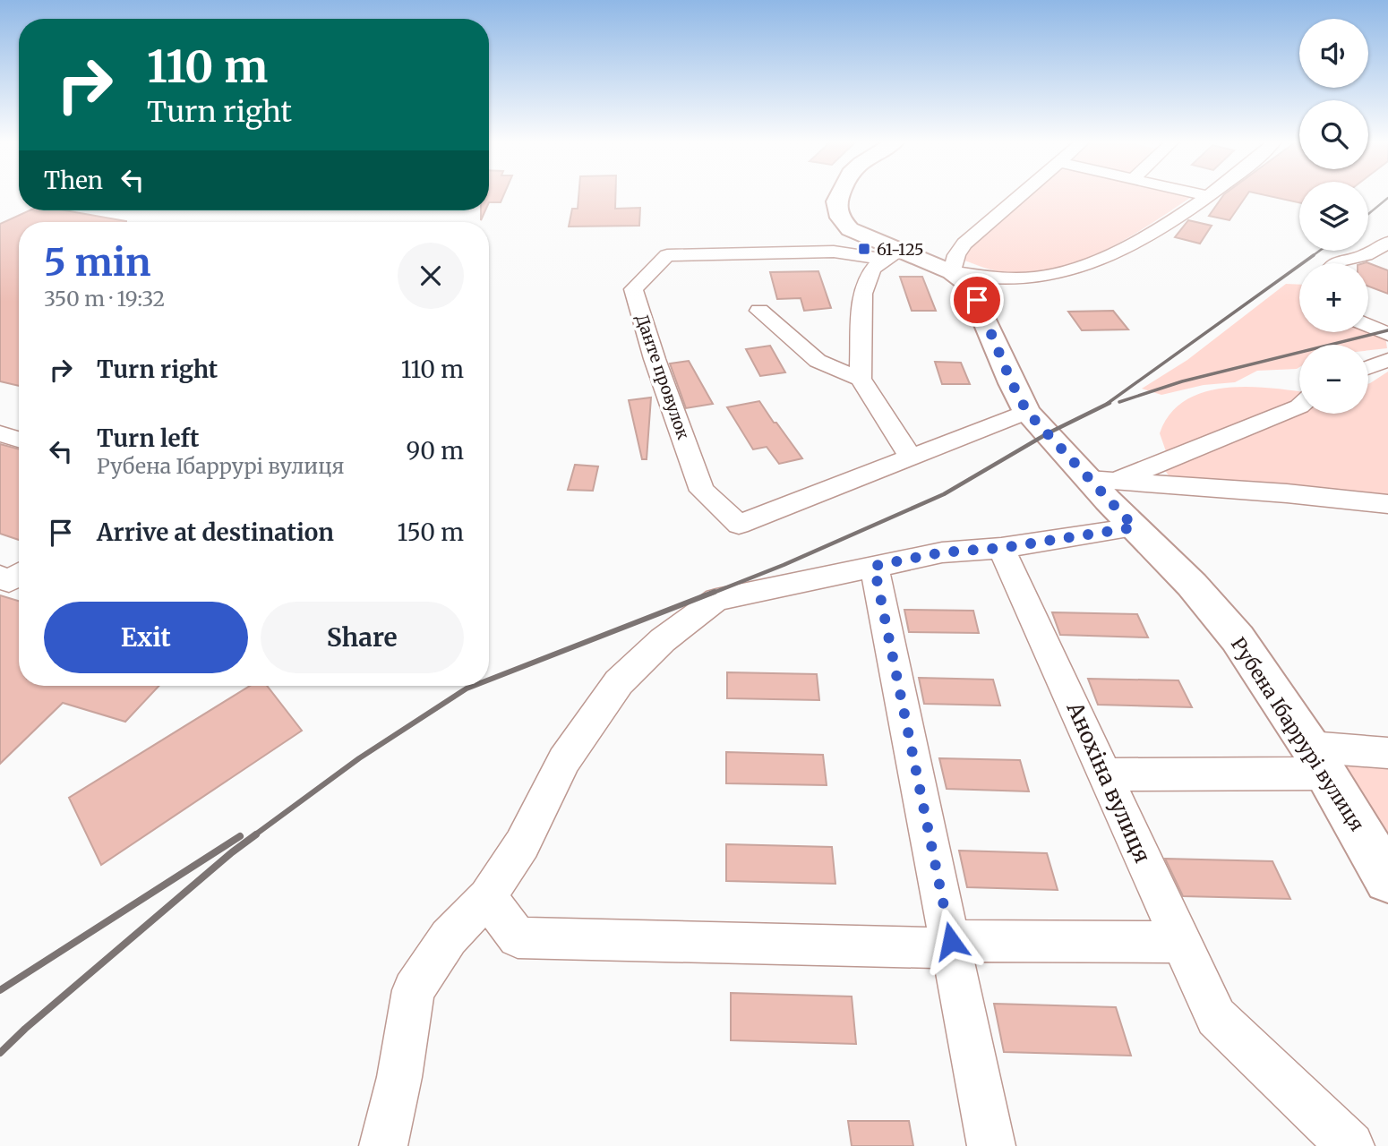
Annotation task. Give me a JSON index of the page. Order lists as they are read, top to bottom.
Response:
{
  "streets": {
    "main road": ["Рубена Ібаррурі вулиця"],
    "street": ["Данте провулок", "Анохіна вулиця"]
  },
  "crossings": [
    ["Данте провулок", "Рубена Ібаррурі вулиця"]
  ],
  "places": {
    "transit": ["61-125"]
  },
  "page": {
    "map_buttons": ["+", "−"],
    "turn": ["110 m", "Turn right"],
    "then": "Then",
    "heading": ["5 min", "350 m · 19:32"],
    "list": [
      {
        "name": "Turn right",
        "value": "110 m"
      },
      {
        "name": "Turn left",
        "note": "Рубена Ібаррурі вулиця",
        "value": "90 m"
      },
      {
        "name": "Arrive at destination",
        "value": "150 m"
      }
    ],
    "buttons": ["Exit", "Share"]
  }
}
